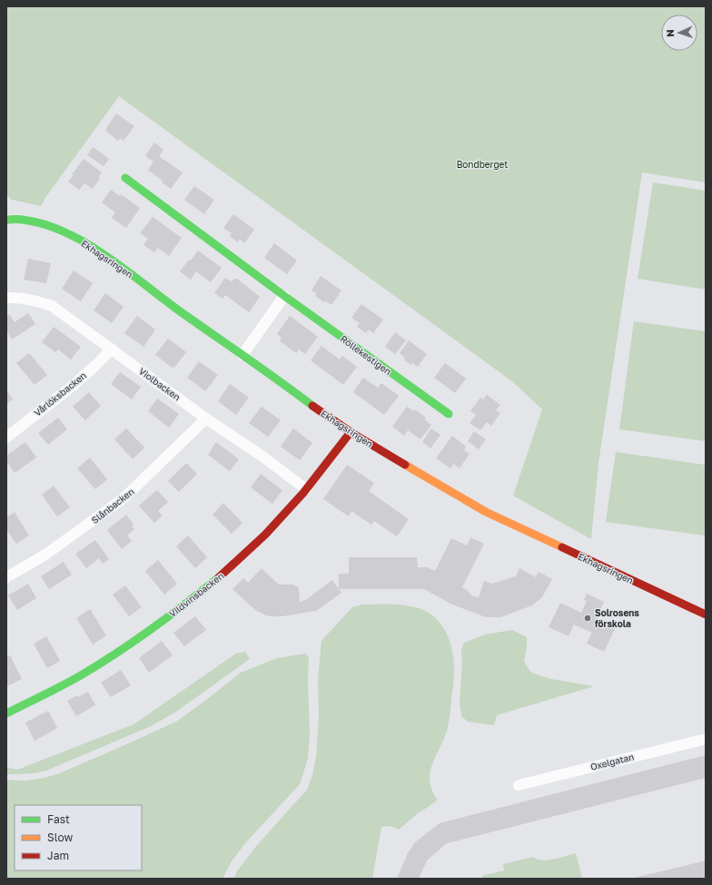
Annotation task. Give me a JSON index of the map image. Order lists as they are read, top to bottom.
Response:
{
  "streets": {
    "street": [
      "Ekhagsringen",
      "Röllekestigen",
      "Violbacken",
      "Vårlöksbacken",
      "Slånbacken",
      "Vildvinsbacken",
      "Oxelgatan"
    ]
  },
  "crossings": [
    ["Ekhagsringen", "Vildvinsbacken"],
    ["Violbacken", "Vårlöksbacken"],
    ["Violbacken", "Slånbacken"],
    ["Violbacken", "Vildvinsbacken"]
  ],
  "parks": ["Bondberget"],
  "places": ["Solrosens förskola"],
  "legend": ["Fast", "Slow", "Jam"],
  "north": "left"
}
